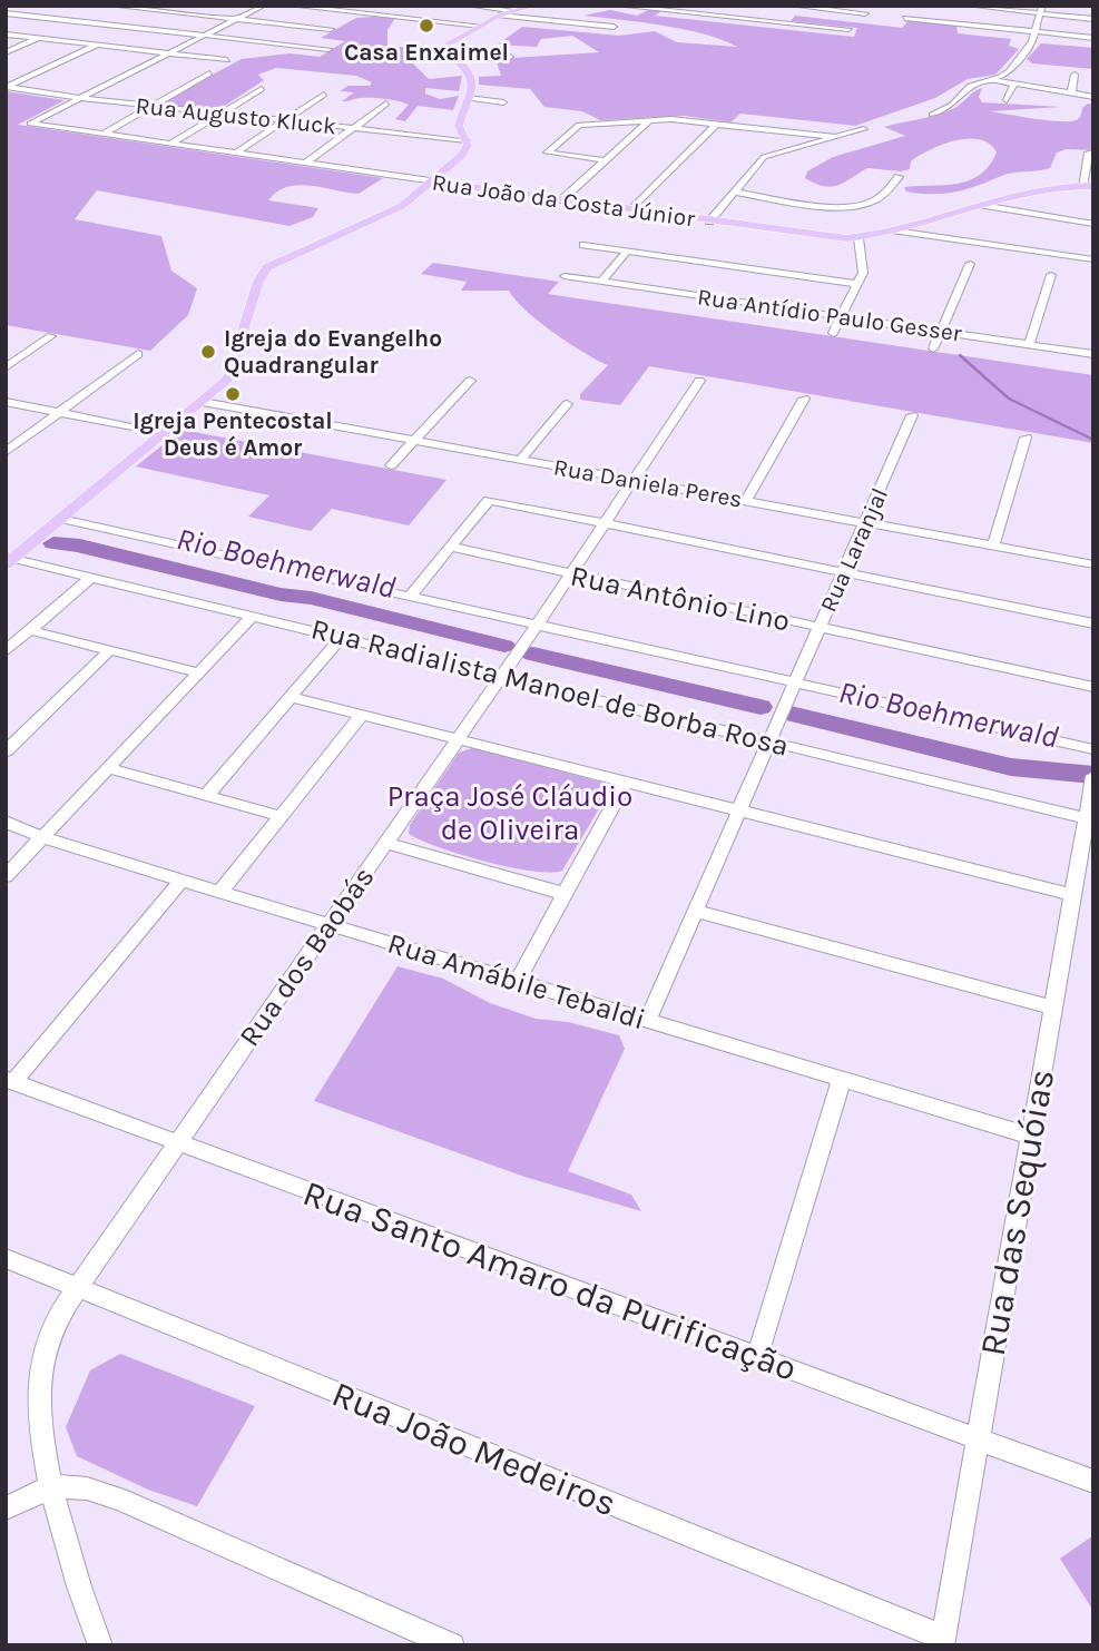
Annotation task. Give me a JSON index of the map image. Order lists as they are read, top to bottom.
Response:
{
  "streets": {
    "main road": ["Rua João da Costa Júnior"],
    "street": [
      "Rua Augusto Kluck",
      "Rua Antídio Paulo Gesser",
      "Rua Daniela Peres",
      "Rua Laranjal",
      "Rua Antônio Lino",
      "Rua Radialista Manoel de Borba Rosa",
      "Rua dos Baobás",
      "Rua Amábile Tebaldi",
      "Rua das Sequóias",
      "Rua Santo Amaro da Purificação",
      "Rua João Medeiros"
    ]
  },
  "crossings": [
    ["Rua Augusto Kluck", "Rua João da Costa Júnior"],
    ["Rua Daniela Peres", "Rua Laranjal"],
    ["Rua Daniela Peres", "Rua dos Baobás"],
    ["Rua Laranjal", "Rua Antônio Lino"],
    ["Rua Laranjal", "Rua Radialista Manoel de Borba Rosa"],
    ["Rua Laranjal", "Rua Amábile Tebaldi"],
    ["Rua Antônio Lino", "Rua dos Baobás"],
    ["Rua Radialista Manoel de Borba Rosa", "Rua dos Baobás"],
    ["Rua Radialista Manoel de Borba Rosa", "Rua das Sequóias"],
    ["Rua dos Baobás", "Rua Amábile Tebaldi"],
    ["Rua dos Baobás", "Rua Santo Amaro da Purificação"],
    ["Rua dos Baobás", "Rua João Medeiros"],
    ["Rua Amábile Tebaldi", "Rua das Sequóias"],
    ["Rua das Sequóias", "Rua Santo Amaro da Purificação"],
    ["Rua das Sequóias", "Rua João Medeiros"]
  ],
  "water": ["Rio Boehmerwald"],
  "parks": ["Praça José Cláudio de Oliveira"],
  "places": ["Casa Enxaimel", "Igreja do Evangelho Quadrangular", "Igreja Pentecostal Deus é Amor"]
}
